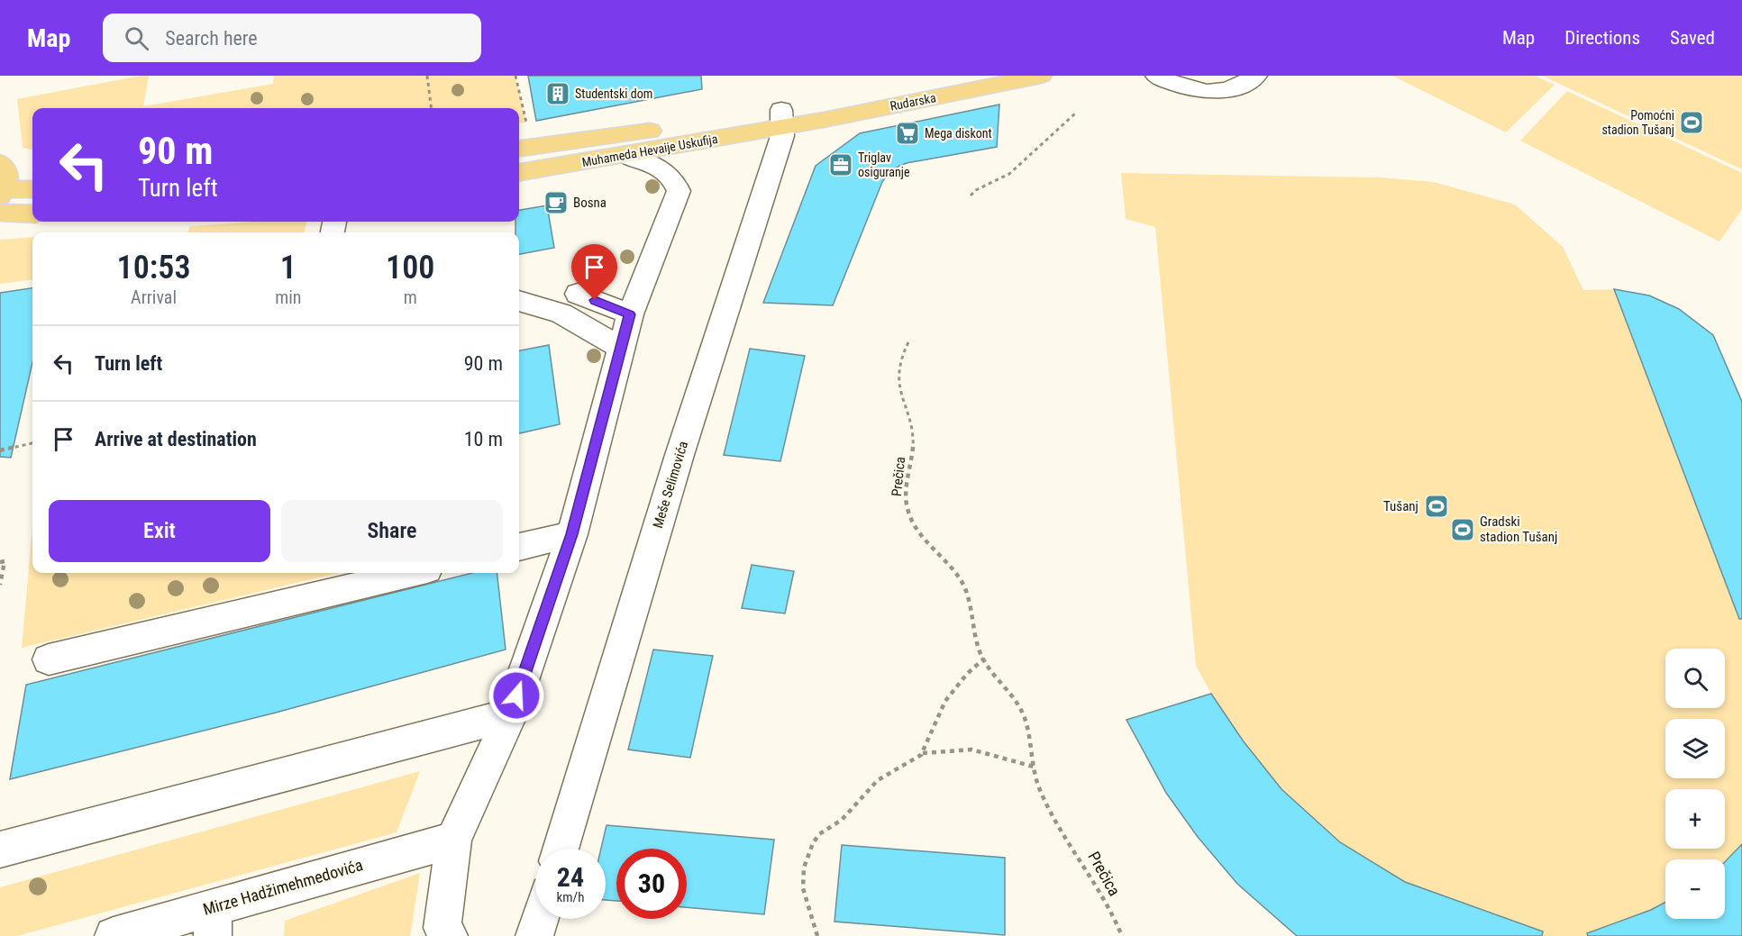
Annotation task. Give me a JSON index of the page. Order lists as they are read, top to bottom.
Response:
{
  "streets": {
    "main road": ["Rudarska", "Muhameda Hevaije Uskufija"],
    "street": ["Meše Selimovića", "Mirze Hadžimehmedovića"],
    "path": ["Prečica"]
  },
  "crossings": [
    ["Rudarska", "Muhameda Hevaije Uskufija"],
    ["Rudarska", "Meše Selimovića"],
    ["Muhameda Hevaije Uskufija", "Meše Selimovića"]
  ],
  "places": {
    "building": ["Studentski dom"],
    "sports": ["Pomoćni stadion Tušanj", "Tušanj", "Gradski stadion Tušanj"],
    "supermarket": ["Mega diskont"],
    "office": ["Triglav osiguranje"],
    "cafe": ["Bosna"]
  },
  "page": {
    "header": "Map",
    "search": "Search here",
    "nav": ["Map", "Directions", "Saved"],
    "turn": ["90 m", "Turn left"],
    "eta": [
      "10:53",
      "Arrival",
      "1",
      "min",
      "100",
      "m"
    ],
    "list": [
      {
        "name": "Turn left",
        "value": "90 m"
      },
      {
        "name": "Arrive at destination",
        "value": "10 m"
      }
    ],
    "buttons": ["Exit", "Share"],
    "map_buttons": ["+", "−"],
    "speed": "24 km/h",
    "limit": "30"
  }
}
